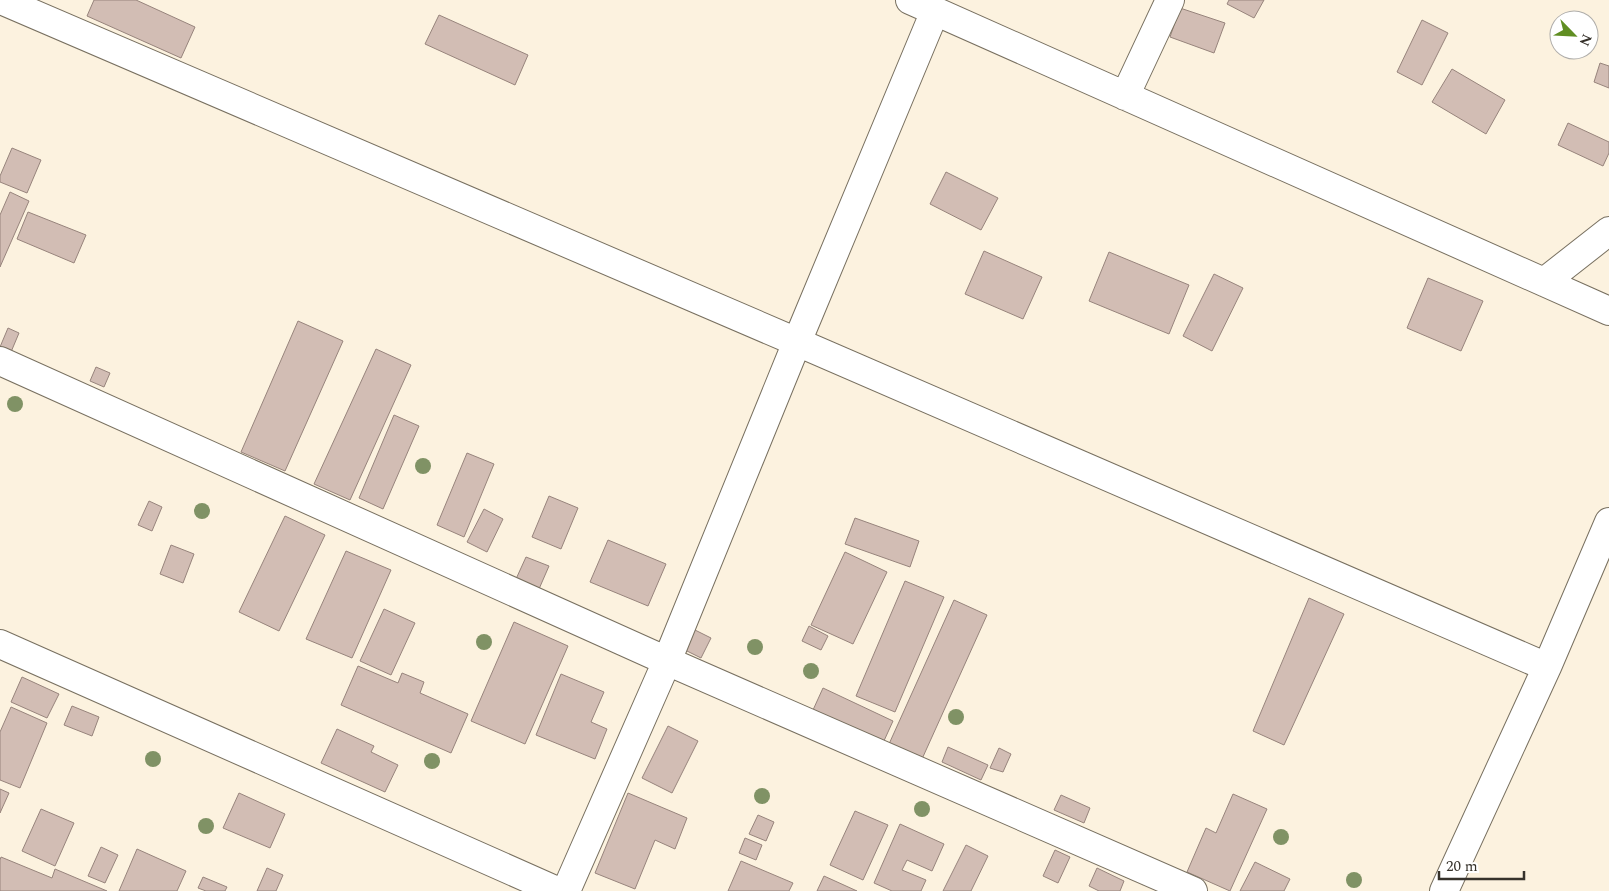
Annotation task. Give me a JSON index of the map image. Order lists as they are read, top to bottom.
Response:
{
  "scale_bar": "20 m",
  "north": "bottom right"
}
